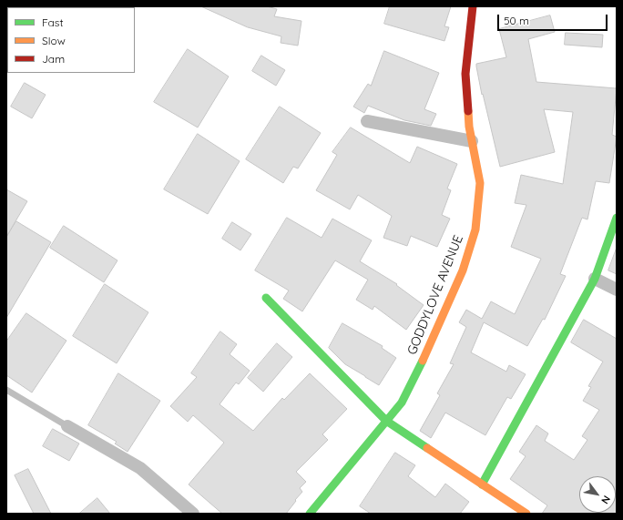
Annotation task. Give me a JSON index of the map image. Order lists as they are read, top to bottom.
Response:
{
  "streets": {
    "street": ["GODDYLOVE AVENUE"]
  },
  "legend": ["Fast", "Slow", "Jam"],
  "scale_bar": "50 m",
  "north": "bottom right"
}
